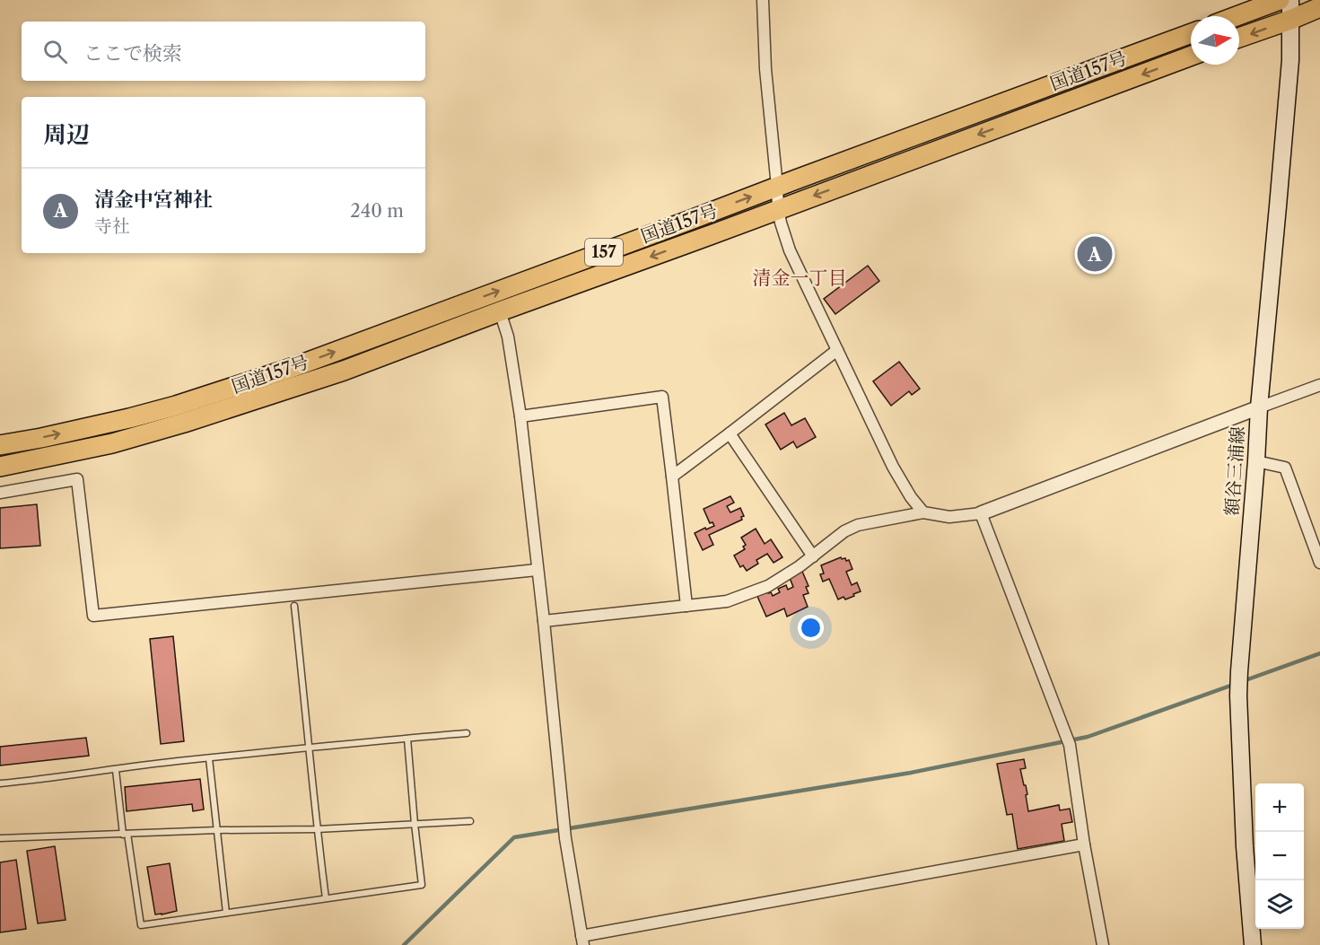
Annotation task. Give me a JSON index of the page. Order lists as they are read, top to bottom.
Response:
{
  "streets": {
    "highway": ["国道157号", "157"],
    "main road": ["額谷三浦線"]
  },
  "districts": ["清金一丁目"],
  "north": "right",
  "page": {
    "search": "ここで検索",
    "heading": "周辺",
    "list": [
      {
        "mark": "A",
        "name": "清金中宮神社",
        "note": "寺社",
        "value": "240 m"
      }
    ],
    "pins": "A",
    "map_buttons": ["+", "−"]
  }
}
